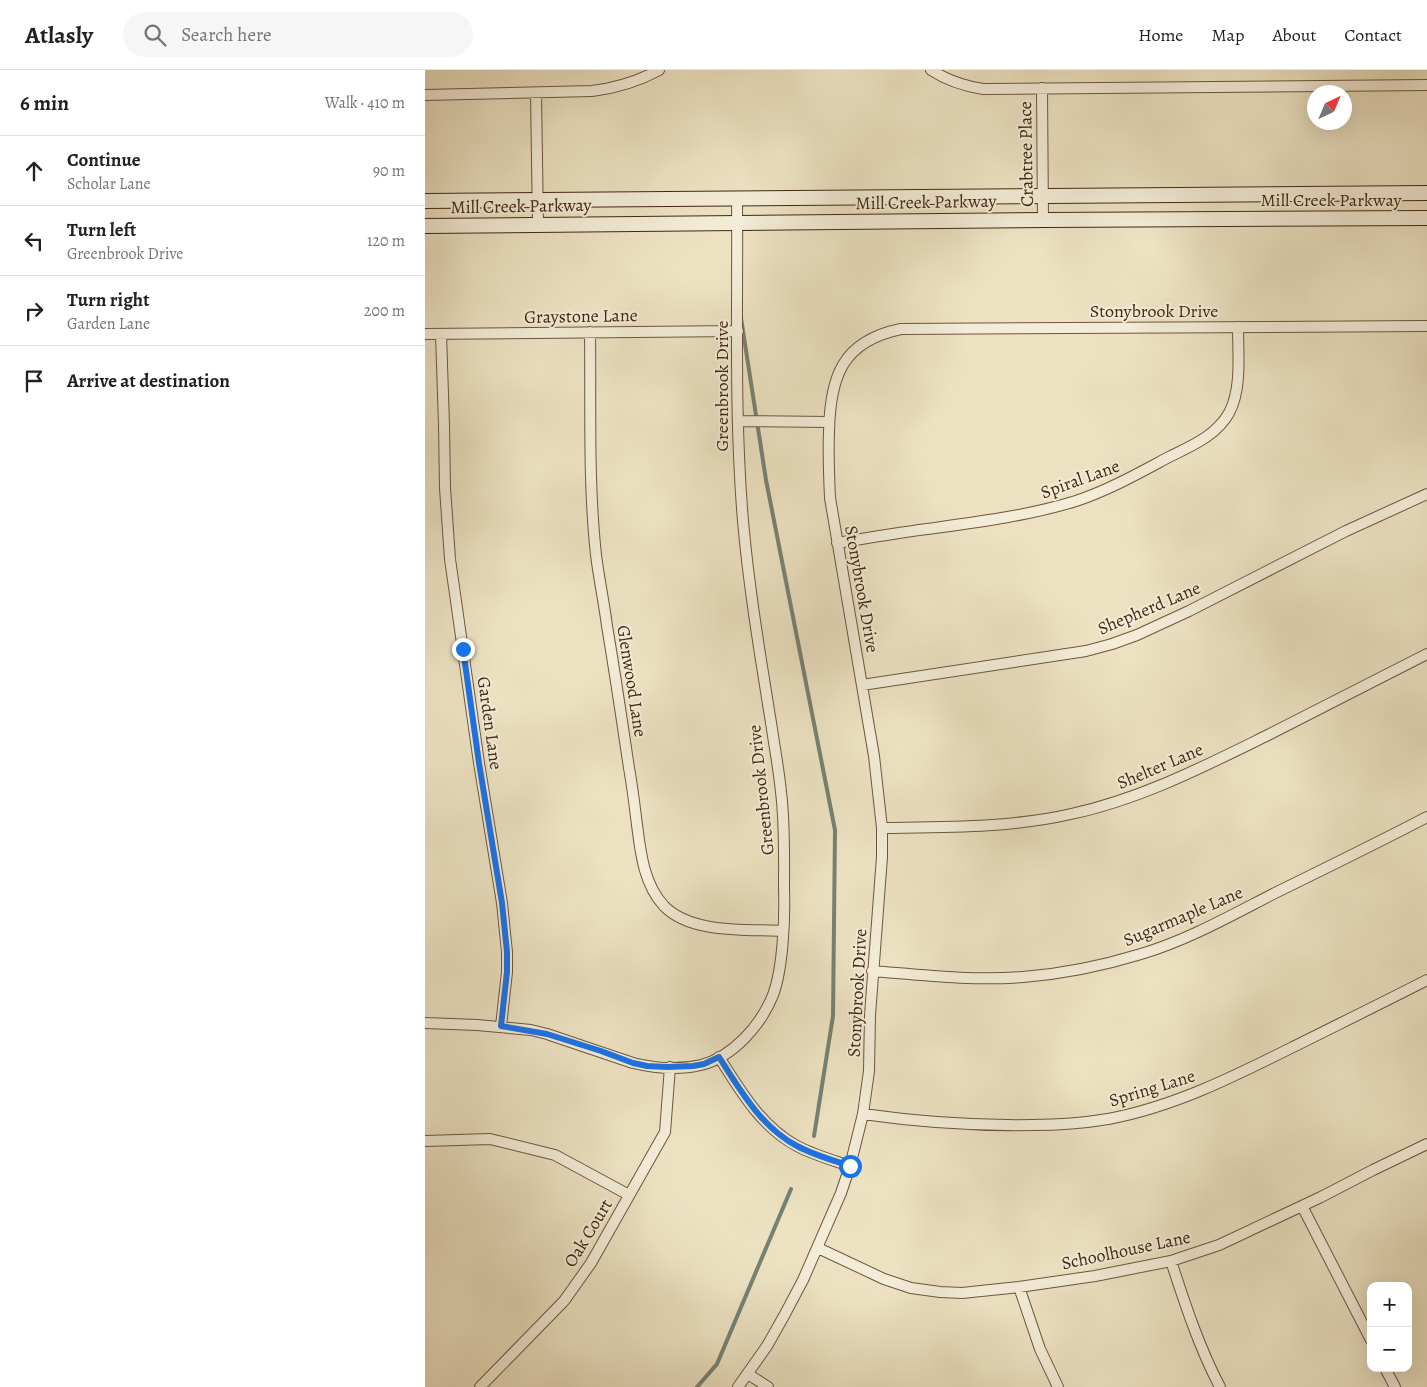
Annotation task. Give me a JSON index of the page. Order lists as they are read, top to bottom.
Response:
{
  "streets": {
    "main road": ["Mill Creek Parkway"],
    "street": [
      "Crabtree Place",
      "Stonybrook Drive",
      "Graystone Lane",
      "Greenbrook Drive",
      "Spiral Lane",
      "Shepherd Lane",
      "Glenwood Lane",
      "Garden Lane",
      "Shelter Lane",
      "Sugarmaple Lane",
      "Spring Lane",
      "Oak Court",
      "Schoolhouse Lane"
    ]
  },
  "crossings": [
    ["Crabtree Place", "Mill Creek Parkway"],
    ["Mill Creek Parkway", "Greenbrook Drive"],
    ["Stonybrook Drive", "Spiral Lane"],
    ["Stonybrook Drive", "Shepherd Lane"],
    ["Stonybrook Drive", "Shelter Lane"],
    ["Stonybrook Drive", "Sugarmaple Lane"],
    ["Stonybrook Drive", "Spring Lane"],
    ["Stonybrook Drive", "Schoolhouse Lane"],
    ["Graystone Lane", "Greenbrook Drive"],
    ["Graystone Lane", "Glenwood Lane"],
    ["Graystone Lane", "Garden Lane"],
    ["Greenbrook Drive", "Glenwood Lane"],
    ["Greenbrook Drive", "Garden Lane"],
    ["Greenbrook Drive", "Oak Court"]
  ],
  "north": "top right",
  "page": {
    "header": "Atlasly",
    "search": "Search here",
    "nav": [
      "Home",
      "Map",
      "About",
      "Contact"
    ],
    "heading": ["6 min", "Walk · 410 m"],
    "list": [
      ["Continue", "Scholar Lane", "90 m"],
      ["Turn left", "Greenbrook Drive", "120 m"],
      ["Turn right", "Garden Lane", "200 m"],
      "Arrive at destination"
    ],
    "map_buttons": ["+", "−"]
  }
}
